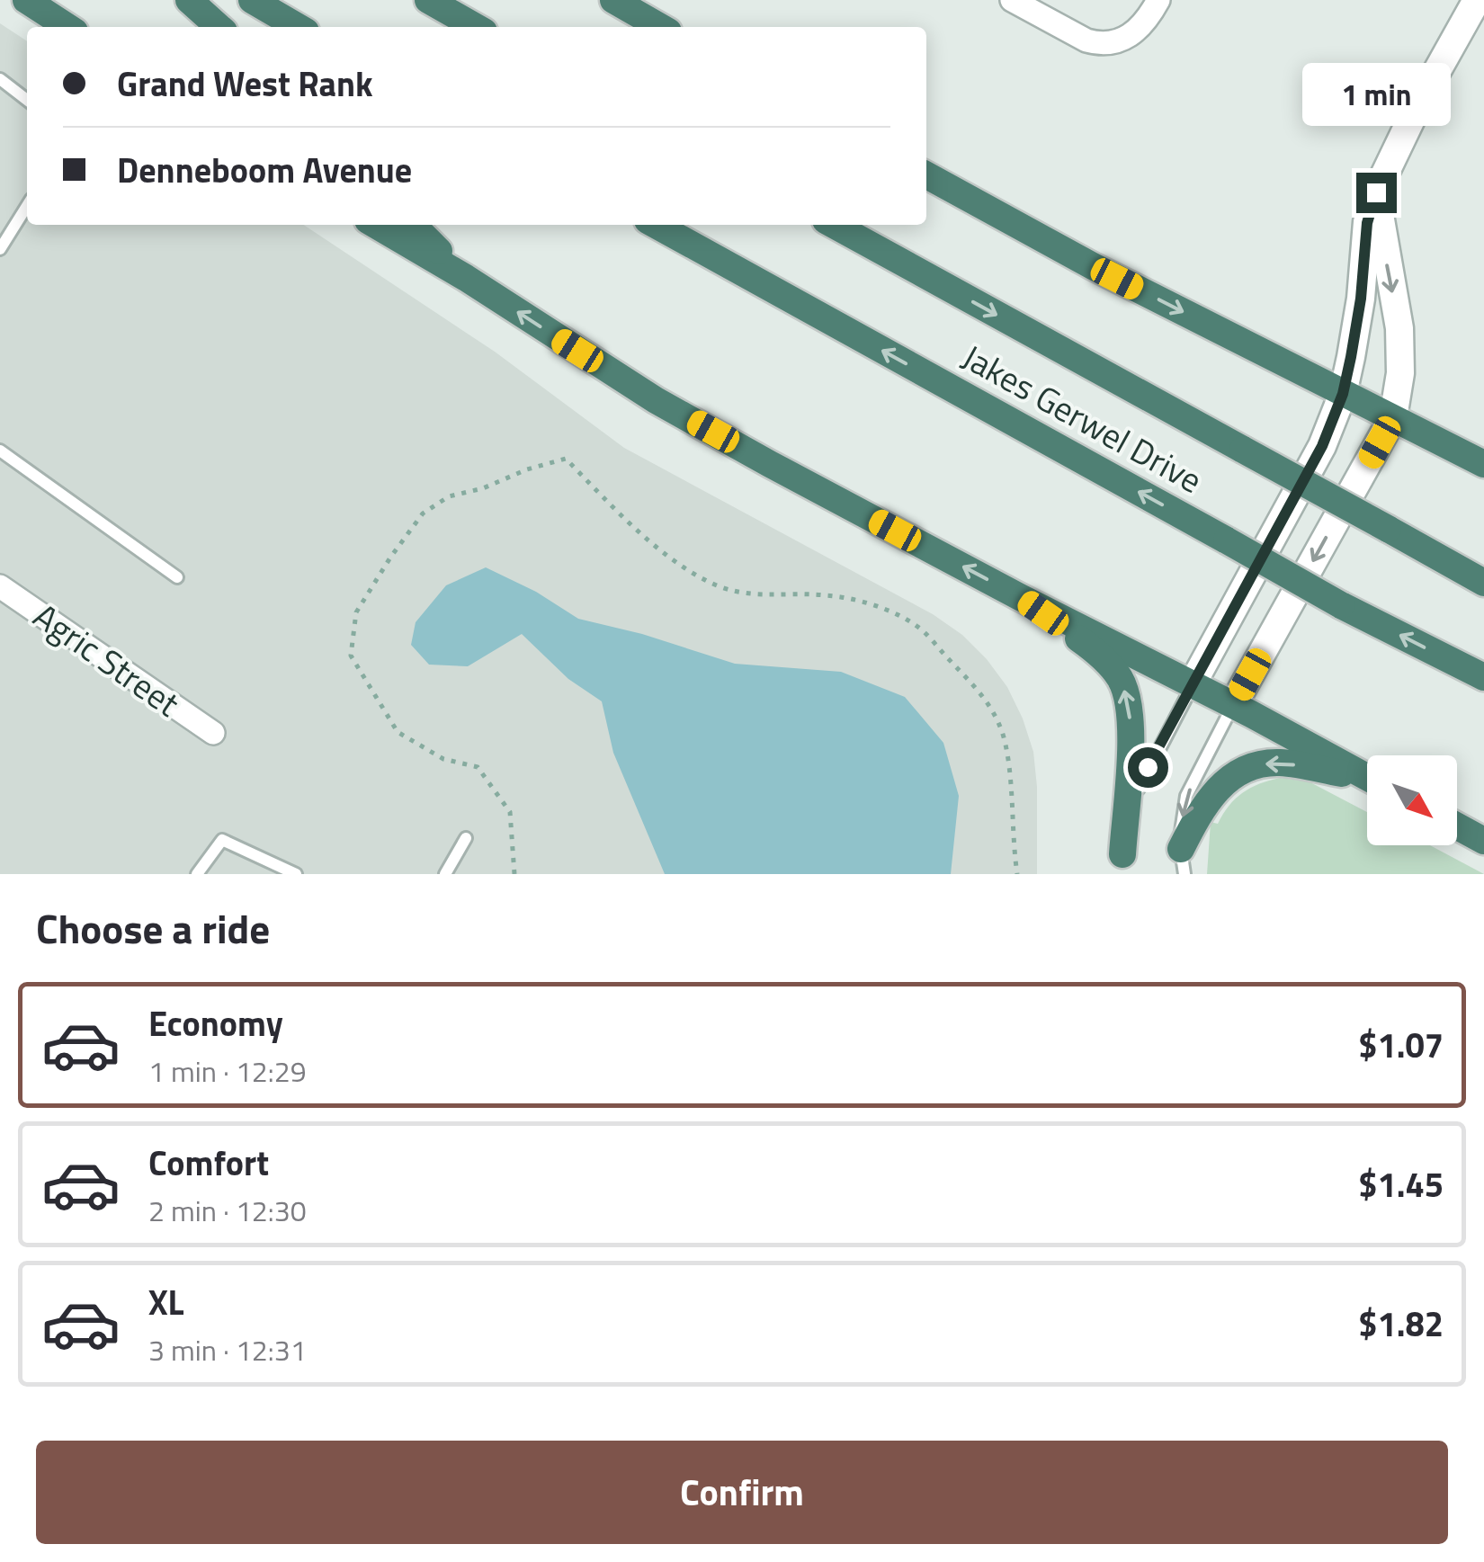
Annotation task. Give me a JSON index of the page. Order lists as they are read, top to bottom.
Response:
{
  "streets": {
    "highway": ["Jakes Gerwel Drive"],
    "street": ["Agric Street"]
  },
  "north": "bottom right",
  "page": {
    "banner": ["Grand West Rank", "Denneboom Avenue"],
    "bubble": "1 min",
    "heading": "Choose a ride",
    "list": [
      {
        "name": "Economy",
        "note": "1 min · 12:29",
        "value": "$1.07"
      },
      {
        "name": "Comfort",
        "note": "2 min · 12:30",
        "value": "$1.45"
      },
      {
        "name": "XL",
        "note": "3 min · 12:31",
        "value": "$1.82"
      }
    ],
    "buttons": "Confirm"
  }
}
